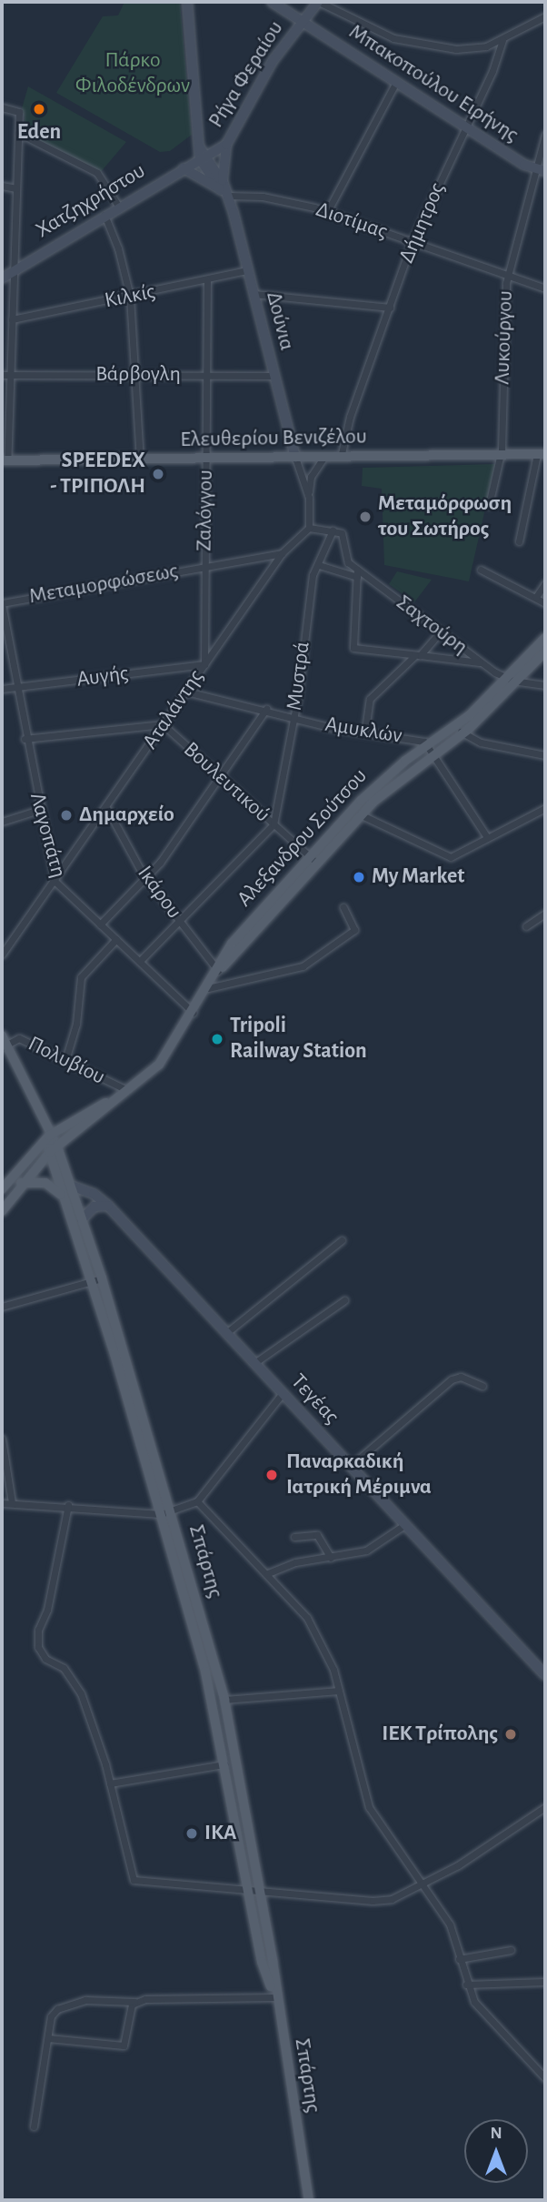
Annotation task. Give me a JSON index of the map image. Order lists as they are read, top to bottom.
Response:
{
  "streets": {
    "main road": ["Ελευθερίου Βενιζέλου", "Αλεξανδρου Σούτσου", "Σπάρτης"],
    "street": [
      "Ρήγα Φεραίου",
      "Μπακοπούλου Ειρήνης",
      "Χατζηχρήστου",
      "Διοτίμας",
      "Δήμητρος",
      "Κιλκίς",
      "Δούνια",
      "Λυκούργου",
      "Βάρβογλη",
      "Ζαλόγγου",
      "Μεταμορφώσεως",
      "Σαχτούρη",
      "Μυστρά",
      "Αυγής",
      "Αταλάντης",
      "Αμυκλών",
      "Βουλευτικού",
      "Λαγοπάτη",
      "Ικάρου",
      "Πολυβίου",
      "Τεγέας"
    ]
  },
  "crossings": [
    ["Ρήγα Φεραίου", "Μπακοπούλου Ειρήνης"],
    ["Ρήγα Φεραίου", "Χατζηχρήστου"],
    ["Ρήγα Φεραίου", "Δούνια"],
    ["Μπακοπούλου Ειρήνης", "Δήμητρος"],
    ["Μπακοπούλου Ειρήνης", "Λυκούργου"],
    ["Χατζηχρήστου", "Δούνια"],
    ["Διοτίμας", "Δήμητρος"],
    ["Διοτίμας", "Δούνια"],
    ["Διοτίμας", "Λυκούργου"],
    ["Δήμητρος", "Ελευθερίου Βενιζέλου"],
    ["Κιλκίς", "Δούνια"],
    ["Κιλκίς", "Ζαλόγγου"],
    ["Δούνια", "Βάρβογλη"],
    ["Δούνια", "Ελευθερίου Βενιζέλου"],
    ["Λυκούργου", "Ελευθερίου Βενιζέλου"],
    ["Βάρβογλη", "Ζαλόγγου"],
    ["Ελευθερίου Βενιζέλου", "Ζαλόγγου"],
    ["Ζαλόγγου", "Μεταμορφώσεως"],
    ["Ζαλόγγου", "Αυγής"],
    ["Ζαλόγγου", "Αταλάντης"],
    ["Μεταμορφώσεως", "Αταλάντης"],
    ["Μεταμορφώσεως", "Λαγοπάτη"],
    ["Σαχτούρη", "Αλεξανδρου Σούτσου"],
    ["Μυστρά", "Αμυκλών"],
    ["Μυστρά", "Βουλευτικού"],
    ["Αυγής", "Αταλάντης"],
    ["Αυγής", "Λαγοπάτη"],
    ["Αταλάντης", "Αμυκλών"],
    ["Αταλάντης", "Βουλευτικού"],
    ["Αταλάντης", "Λαγοπάτη"],
    ["Αταλάντης", "Ικάρου"],
    ["Αμυκλών", "Αλεξανδρου Σούτσου"],
    ["Βουλευτικού", "Λαγοπάτη"],
    ["Βουλευτικού", "Αλεξανδρου Σούτσου"],
    ["Λαγοπάτη", "Αλεξανδρου Σούτσου"],
    ["Αλεξανδρου Σούτσου", "Ικάρου"],
    ["Αλεξανδρου Σούτσου", "Πολυβίου"],
    ["Αλεξανδρου Σούτσου", "Σπάρτης"],
    ["Τεγέας", "Σπάρτης"]
  ],
  "parks": ["Πάρκο Φιλοδένδρων"],
  "places": [
    "Eden",
    "SPEEDEX - ΤΡΙΠΟΛΗ",
    "Μεταμόρφωση του Σωτήρος",
    "Δημαρχείο",
    "My Market",
    "Tripoli Railway Station",
    "Παναρκαδική Ιατρική Μέριμνα",
    "ΙΕΚ Τρίπολης",
    "ΙΚΑ"
  ],
  "north": "top"
}
